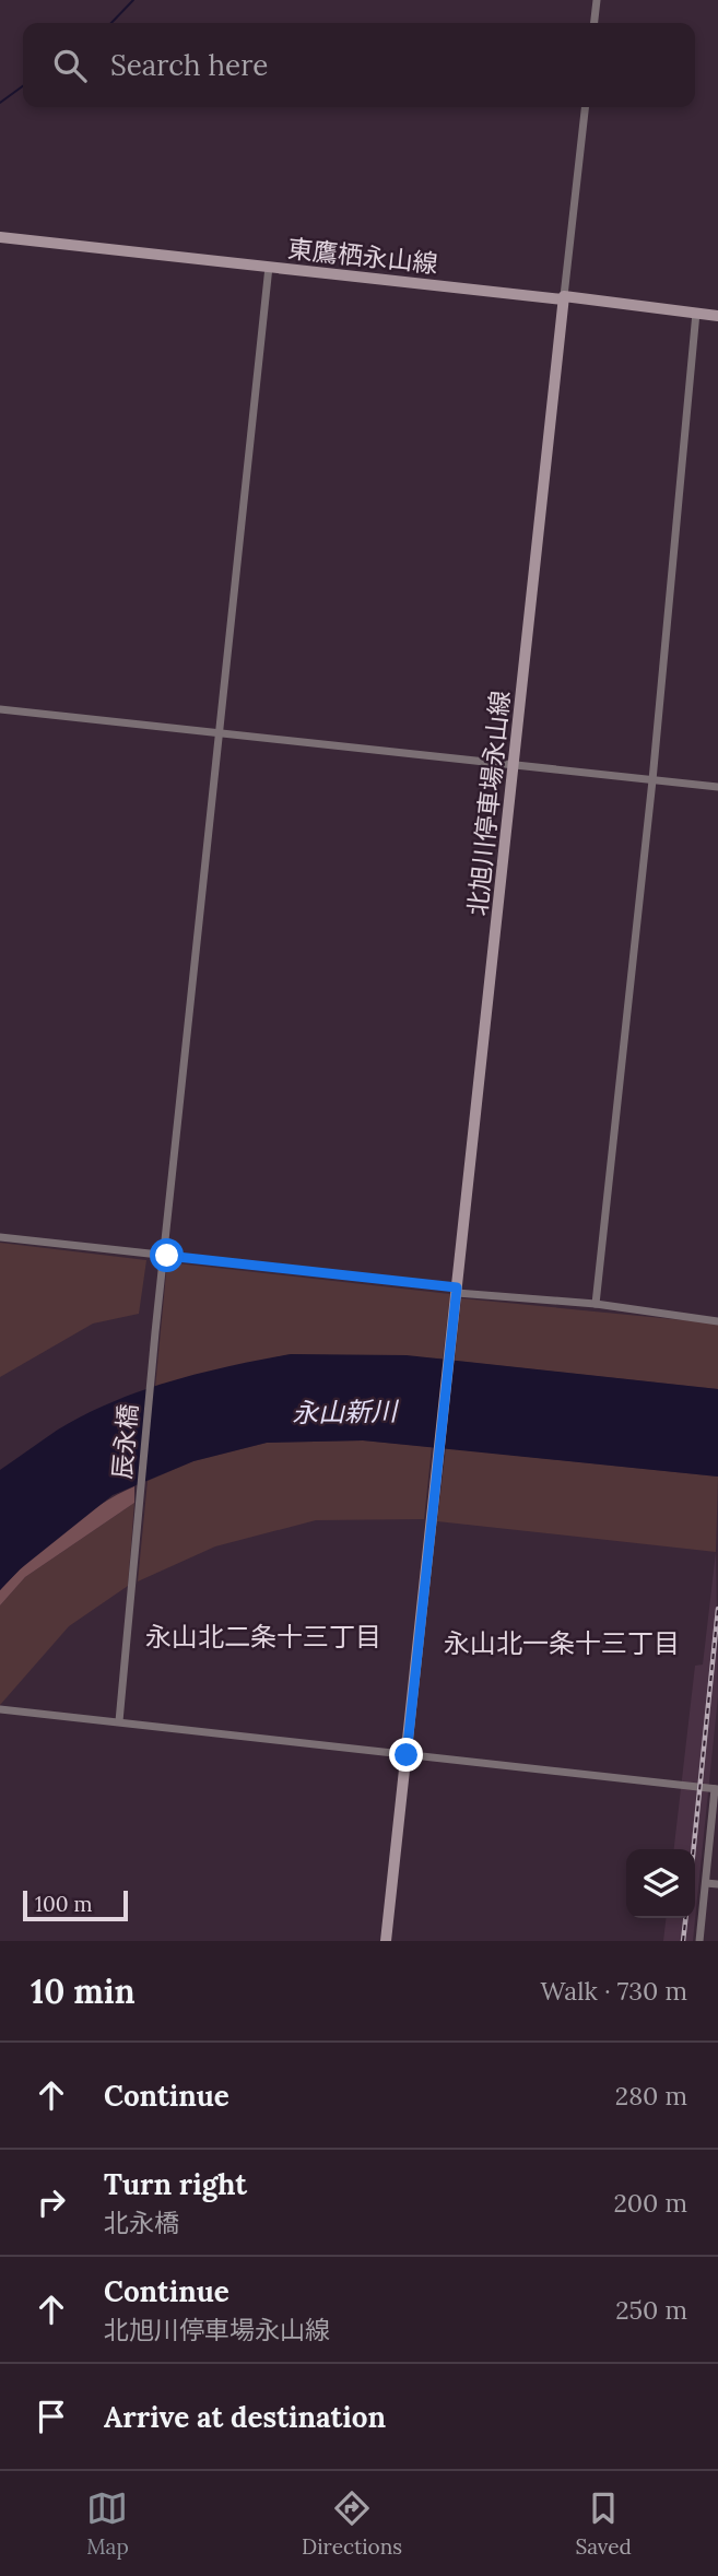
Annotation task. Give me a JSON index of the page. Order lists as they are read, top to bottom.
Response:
{
  "streets": {
    "main road": ["東鷹栖永山線", "北旭川停車場永山線"],
    "street": ["辰永橋"]
  },
  "crossings": [
    ["東鷹栖永山線", "北旭川停車場永山線"],
    ["東鷹栖永山線", "辰永橋"]
  ],
  "districts": ["永山北二条十三丁目", "永山北一条十三丁目"],
  "water": ["永山新川"],
  "scale_bar": "100 m",
  "page": {
    "search": "Search here",
    "scale": "100 m",
    "heading": ["10 min", "Walk · 730 m"],
    "list": [
      ["Continue", "280 m"],
      ["Turn right", "北永橋", "200 m"],
      ["Continue", "北旭川停車場永山線", "250 m"],
      "Arrive at destination"
    ],
    "nav": ["Map", "Directions", "Saved"]
  }
}
